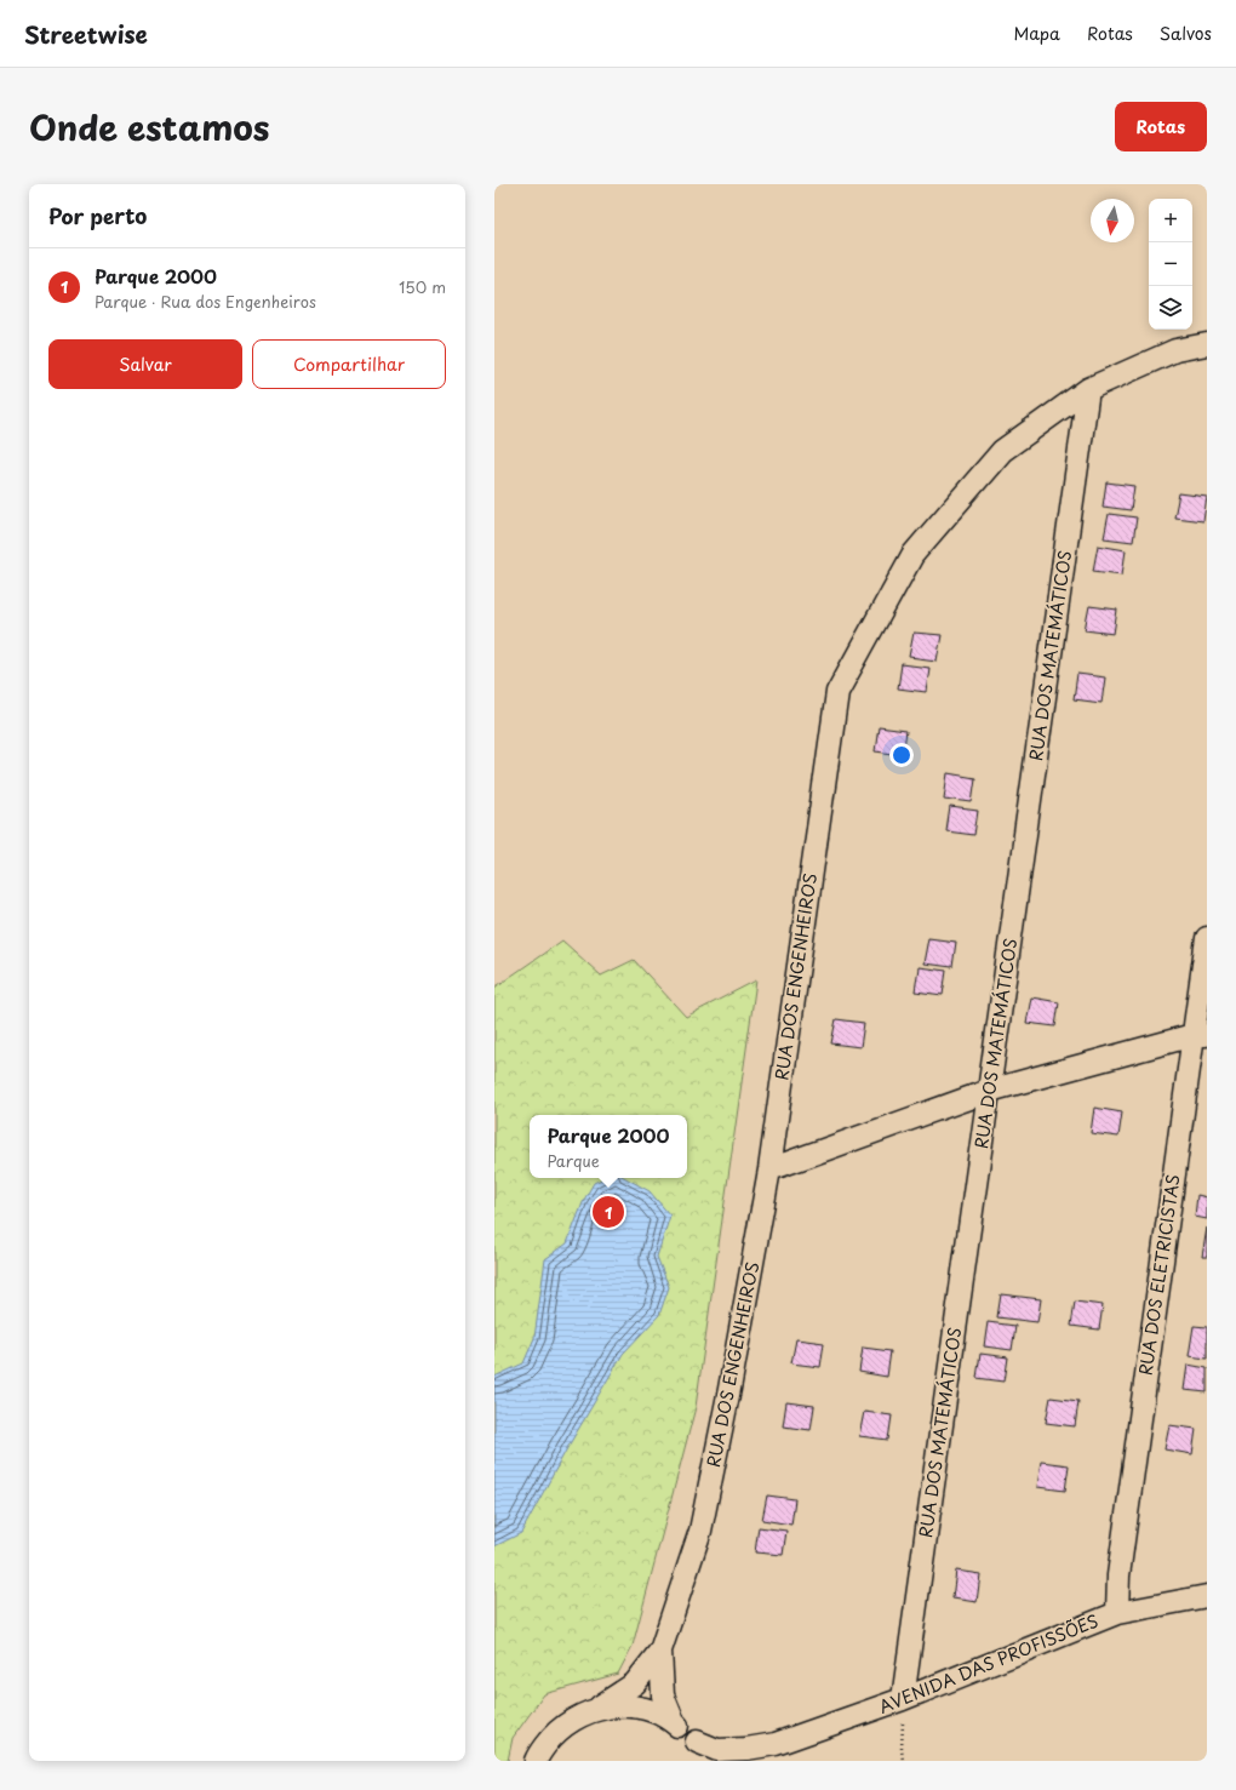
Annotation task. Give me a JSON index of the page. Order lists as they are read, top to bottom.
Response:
{
  "streets": {
    "street": [
      "RUA DOS MATEMÁTICOS",
      "RUA DOS ENGENHEIROS",
      "RUA DOS ELETRICISTAS",
      "AVENIDA DAS PROFISSÕES"
    ]
  },
  "crossings": [
    ["RUA DOS MATEMÁTICOS", "RUA DOS ENGENHEIROS"],
    ["RUA DOS MATEMÁTICOS", "AVENIDA DAS PROFISSÕES"],
    ["RUA DOS ELETRICISTAS", "AVENIDA DAS PROFISSÕES"]
  ],
  "north": "bottom",
  "page": {
    "header": "Streetwise",
    "nav": ["Mapa", "Rotas", "Salvos"],
    "title": "Onde estamos",
    "buttons": [
      "Rotas",
      ["Salvar", "Compartilhar"]
    ],
    "heading": "Por perto",
    "map_buttons": ["+", "−"],
    "list": [
      {
        "mark": "1",
        "name": "Parque 2000",
        "note": "Parque · Rua dos Engenheiros",
        "value": "150 m"
      }
    ],
    "popup": ["Parque 2000", "Parque"],
    "pins": "1"
  }
}
